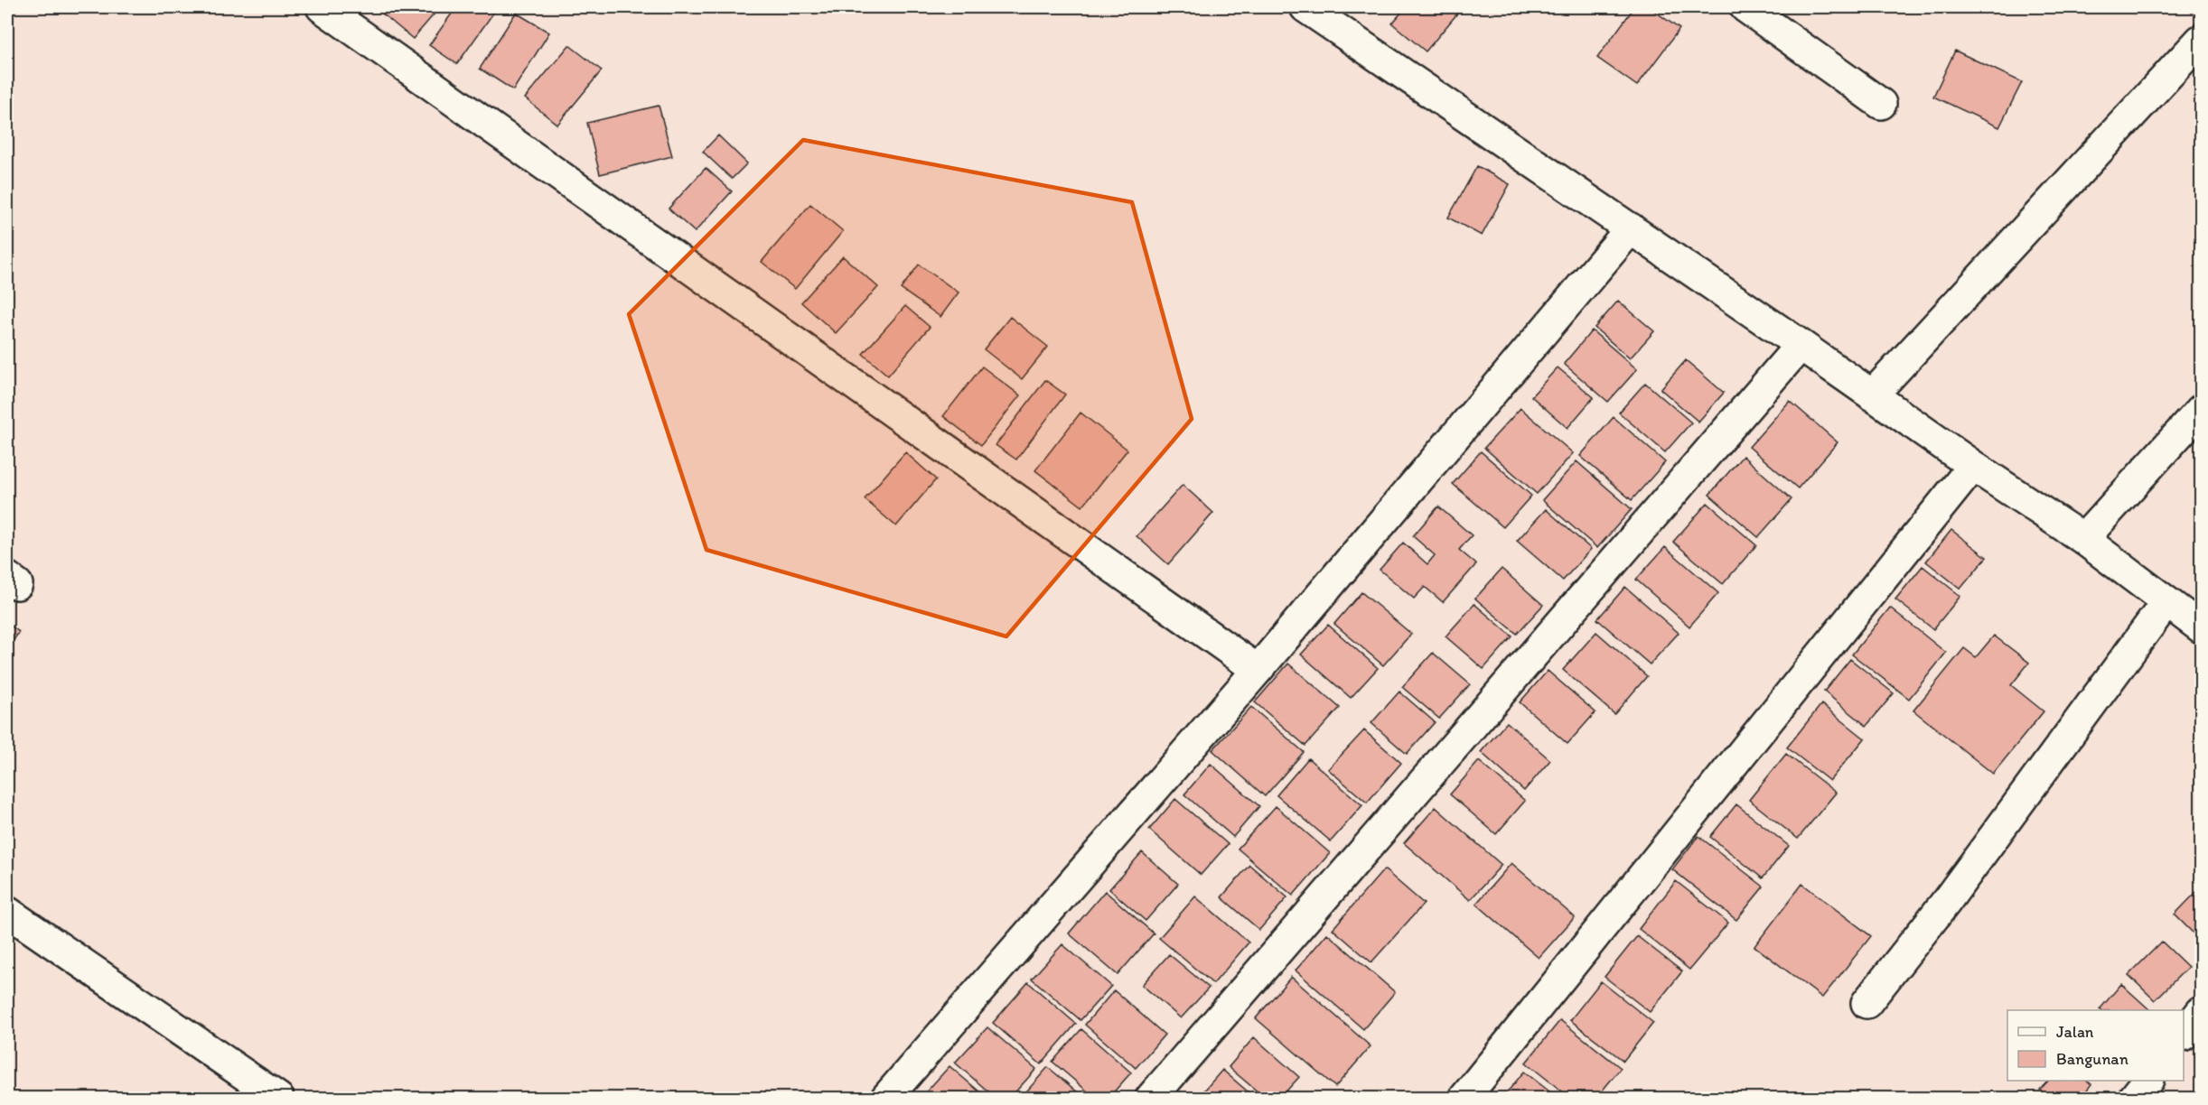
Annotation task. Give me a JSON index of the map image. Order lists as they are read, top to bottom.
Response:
{
  "legend": ["Jalan", "Bangunan"]
}
